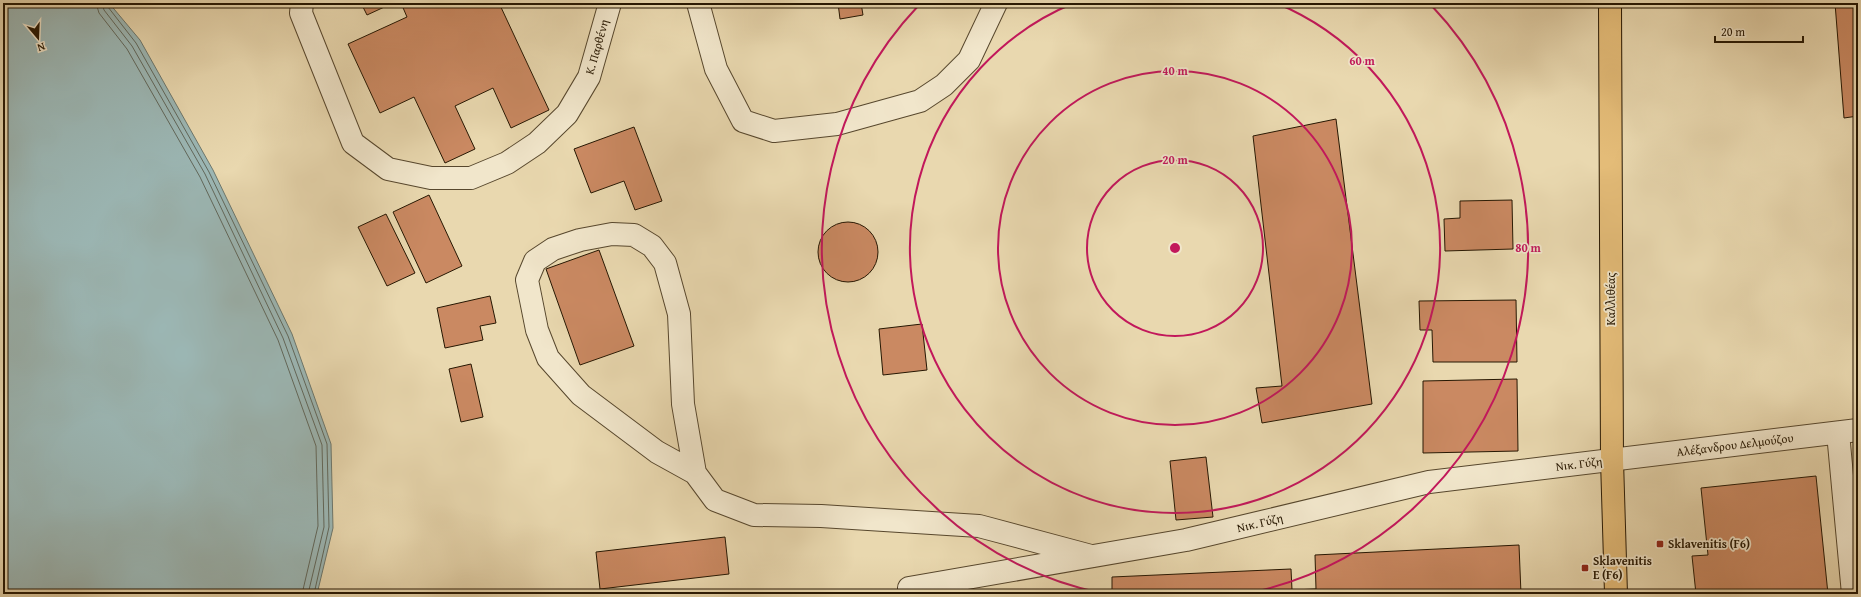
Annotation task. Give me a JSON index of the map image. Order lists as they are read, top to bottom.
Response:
{
  "streets": {
    "main road": ["Καλλιθέας"],
    "street": ["Κ. Παρθένη", "Αλέξανδρου Δελμούζου", "Νικ. Γύζη"]
  },
  "crossings": [
    ["Καλλιθέας", "Αλέξανδρου Δελμούζου"],
    ["Καλλιθέας", "Νικ. Γύζη"],
    ["Αλέξανδρου Δελμούζου", "Νικ. Γύζη"]
  ],
  "places": {
    "transit": ["Sklavenitis (F6)", "Sklavenitis E (F6)"]
  },
  "scale_bar": "20 m",
  "north": "bottom",
  "rings": [
    "60 m",
    "40 m",
    "20 m",
    "80 m"
  ]
}
